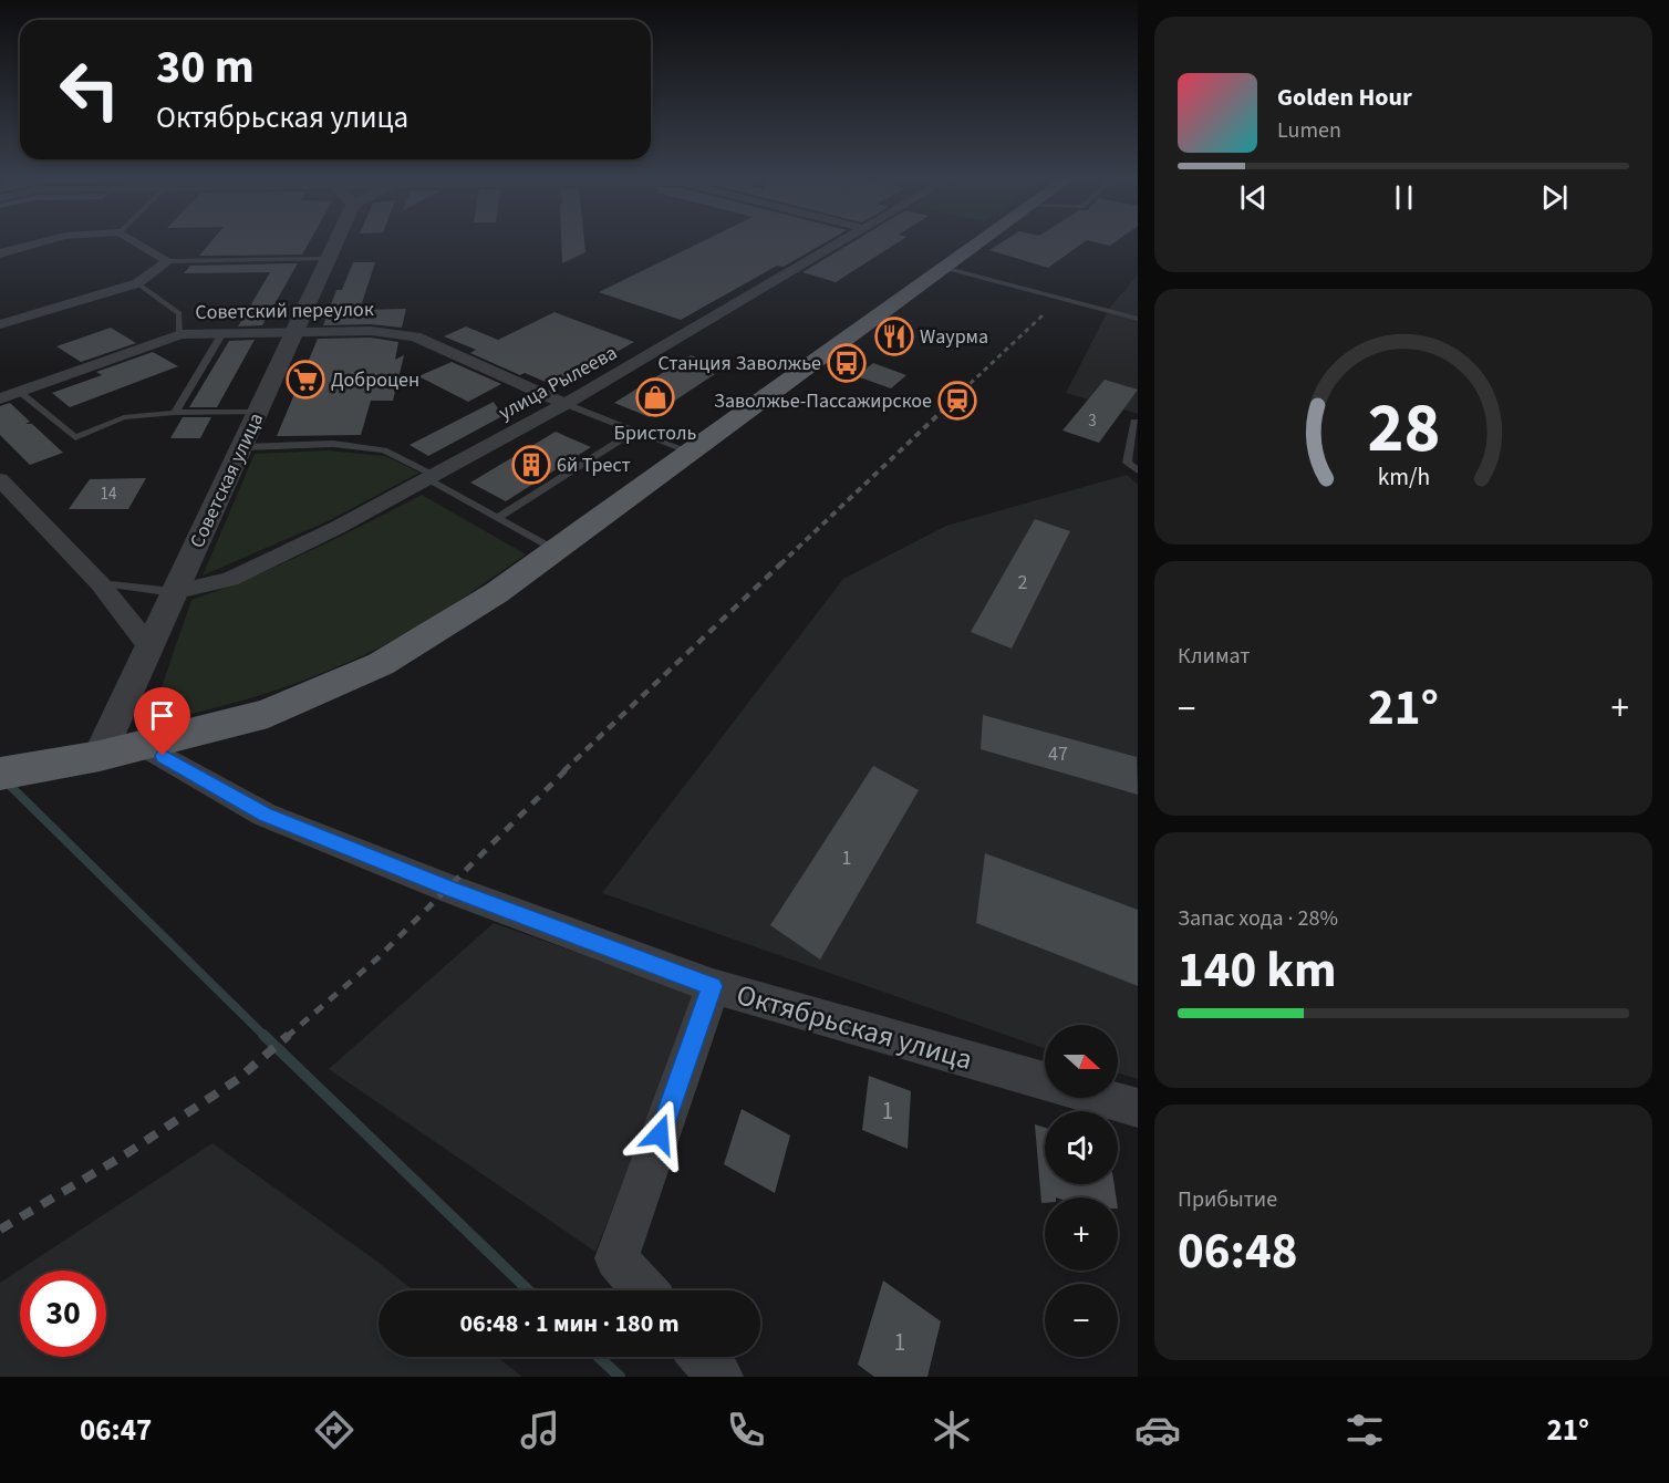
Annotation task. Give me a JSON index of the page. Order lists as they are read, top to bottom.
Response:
{
  "streets": {
    "street": [
      "Советский переулок",
      "улица Рылеева",
      "Советская улица",
      "Октябрьская улица"
    ]
  },
  "crossings": [
    ["Советский переулок", "улица Рылеева"],
    ["Советский переулок", "Советская улица"],
    ["улица Рылеева", "Советская улица"]
  ],
  "places": {
    "restaurant": ["Wаурма"],
    "bus stop": ["Станция Заволжье"],
    "supermarket": ["Доброцен"],
    "shop": ["Бристоль"],
    "station": ["Заволжье-Пассажирское"],
    "building": ["6й Трест"]
  },
  "house_numbers": [
    "3",
    "14",
    "2",
    "47",
    "1",
    "1",
    "1"
  ],
  "north": "right",
  "page": {
    "turn": ["30 m", "Октябрьская улица"],
    "song": ["Golden Hour", "Lumen"],
    "tile": [
      "Климат",
      ["Запас хода · 28%", "140 km"],
      ["Прибытие", "06:48"]
    ],
    "heat": ["−", "21°", "+"],
    "map_buttons": ["+", "−"],
    "limit": "30",
    "trip": "06:48 · 1 мин · 180 m",
    "tabs": ["06:47", "21°"],
    "gauge": ["28", "km/h"]
  }
}
